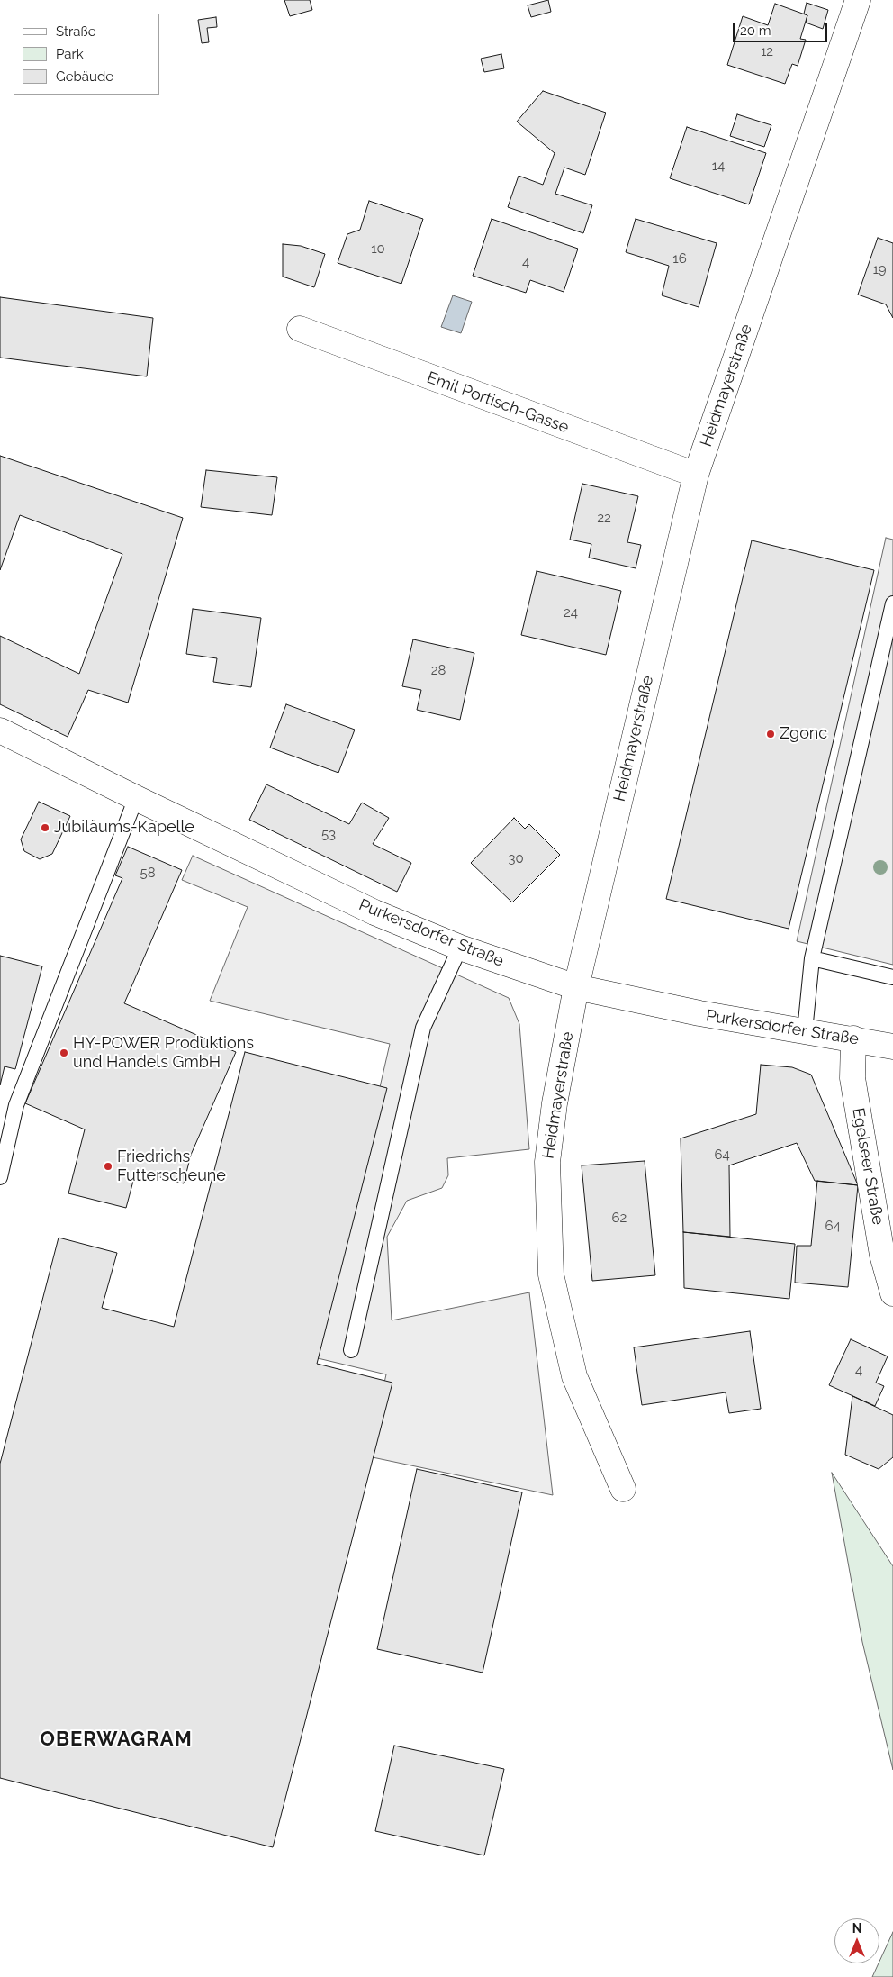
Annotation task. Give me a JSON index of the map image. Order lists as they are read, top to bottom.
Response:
{
  "streets": {
    "street": [
      "Heidmayerstraße",
      "Emil Portisch-Gasse",
      "Purkersdorfer Straße",
      "Egelseer Straße"
    ]
  },
  "crossings": [
    ["Heidmayerstraße", "Emil Portisch-Gasse"],
    ["Heidmayerstraße", "Purkersdorfer Straße"],
    ["Purkersdorfer Straße", "Egelseer Straße"]
  ],
  "districts": ["OBERWAGRAM"],
  "places": [
    "Zgonc",
    "Jubiläums-Kapelle",
    "HY-POWER Produktions und Handels GmbH",
    "Friedrichs Futterscheune"
  ],
  "house_numbers": [
    "12",
    "14",
    "10",
    "16",
    "4",
    "19",
    "22",
    "24",
    "28",
    "53",
    "30",
    "58",
    "64",
    "62",
    "64",
    "4"
  ],
  "legend": ["Straße", "Park", "Gebäude"],
  "scale_bar": "20 m",
  "north": "top"
}
